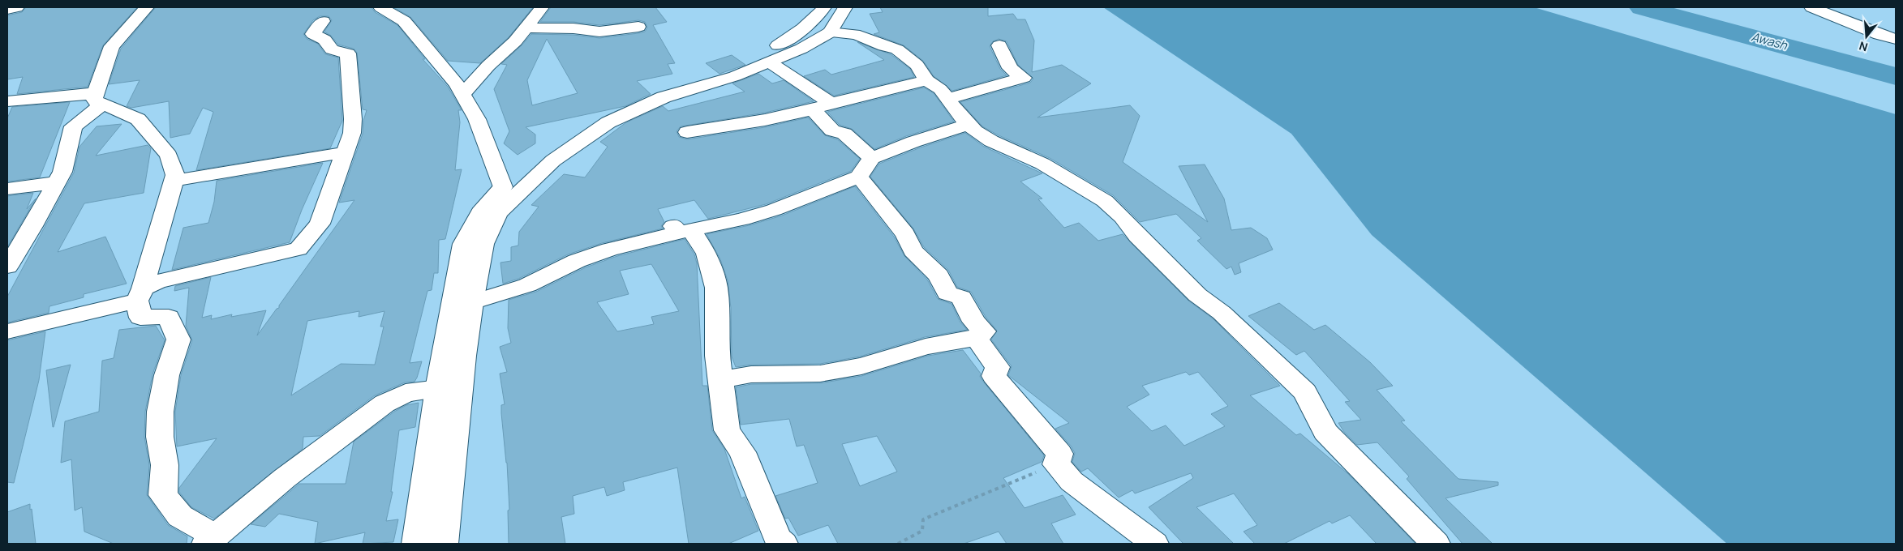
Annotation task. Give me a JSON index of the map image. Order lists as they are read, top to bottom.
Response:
{
  "water": ["Awash"],
  "north": "bottom"
}
